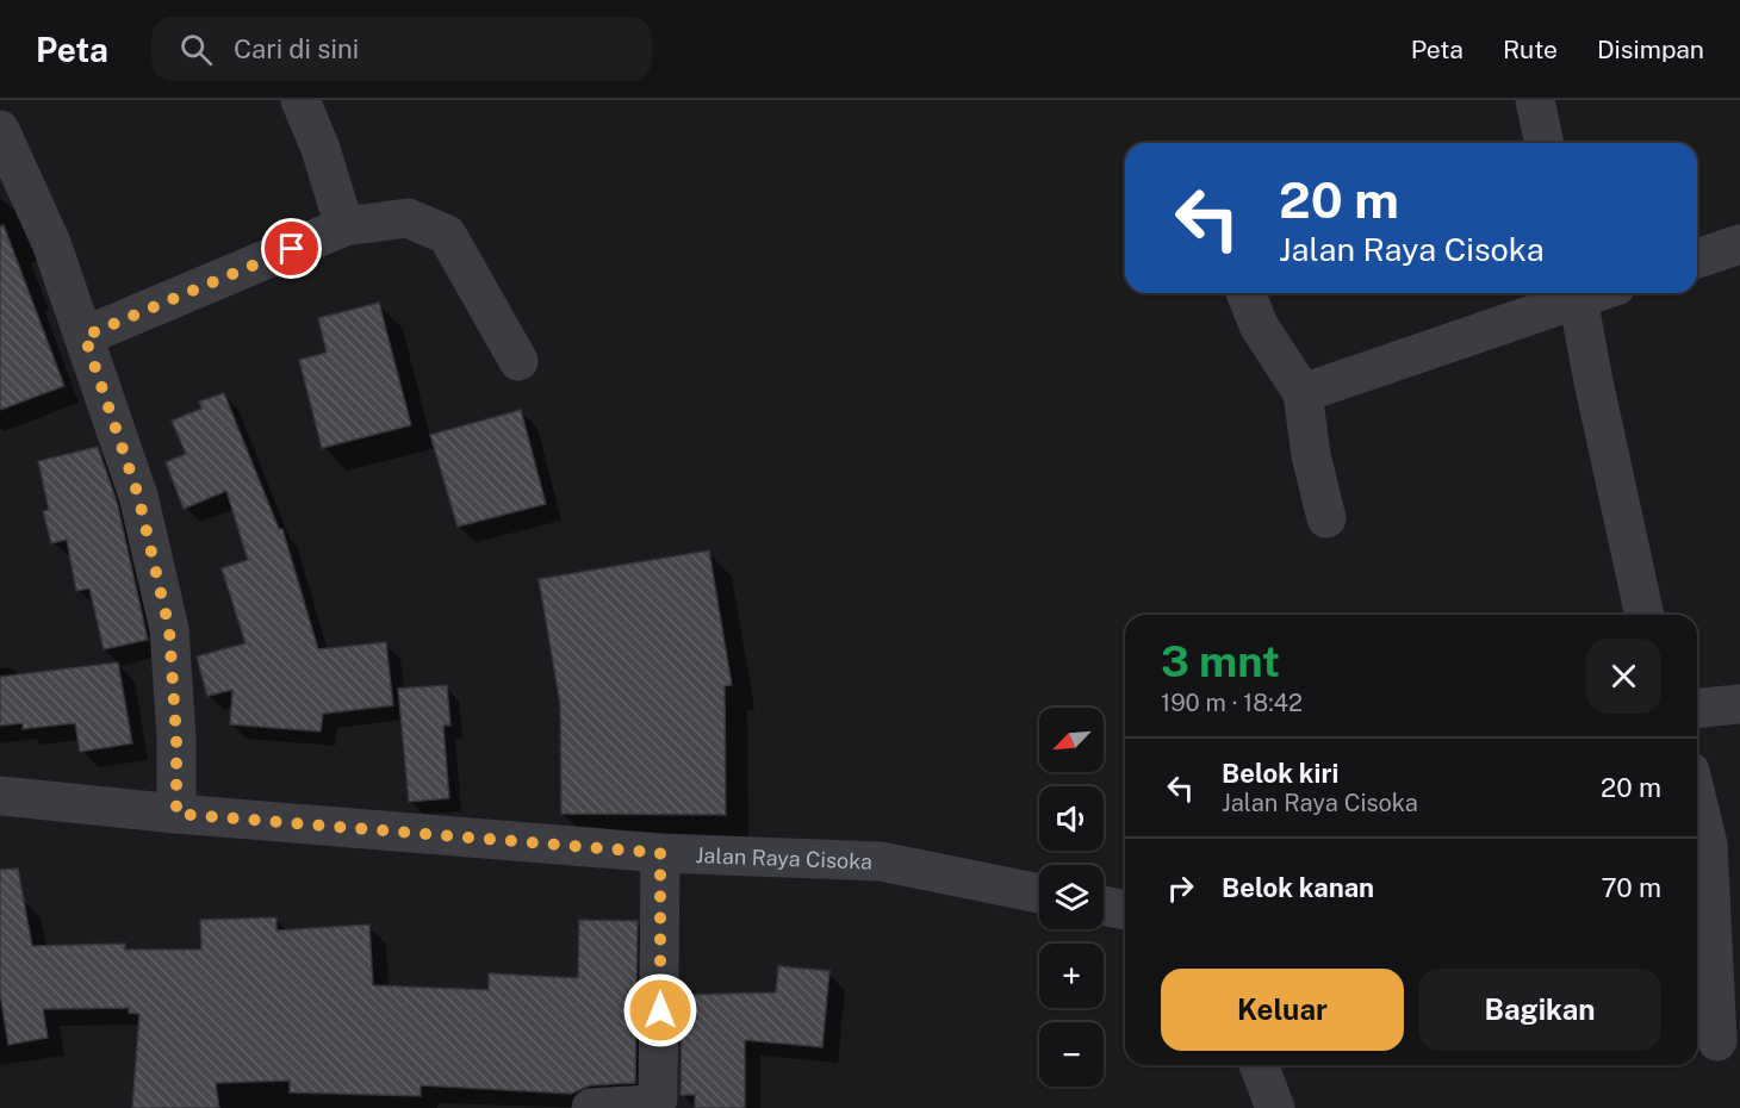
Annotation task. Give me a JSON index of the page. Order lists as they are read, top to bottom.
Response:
{
  "streets": {
    "street": ["Jalan Raya Cisoka"]
  },
  "north": "bottom left",
  "page": {
    "header": "Peta",
    "search": "Cari di sini",
    "nav": ["Peta", "Rute", "Disimpan"],
    "turn": ["20 m", "Jalan Raya Cisoka"],
    "heading": ["3 mnt", "190 m · 18:42"],
    "map_buttons": ["+", "−"],
    "list": [
      {
        "name": "Belok kiri",
        "note": "Jalan Raya Cisoka",
        "value": "20 m"
      },
      {
        "name": "Belok kanan",
        "value": "70 m"
      }
    ],
    "buttons": ["Keluar", "Bagikan"]
  }
}
